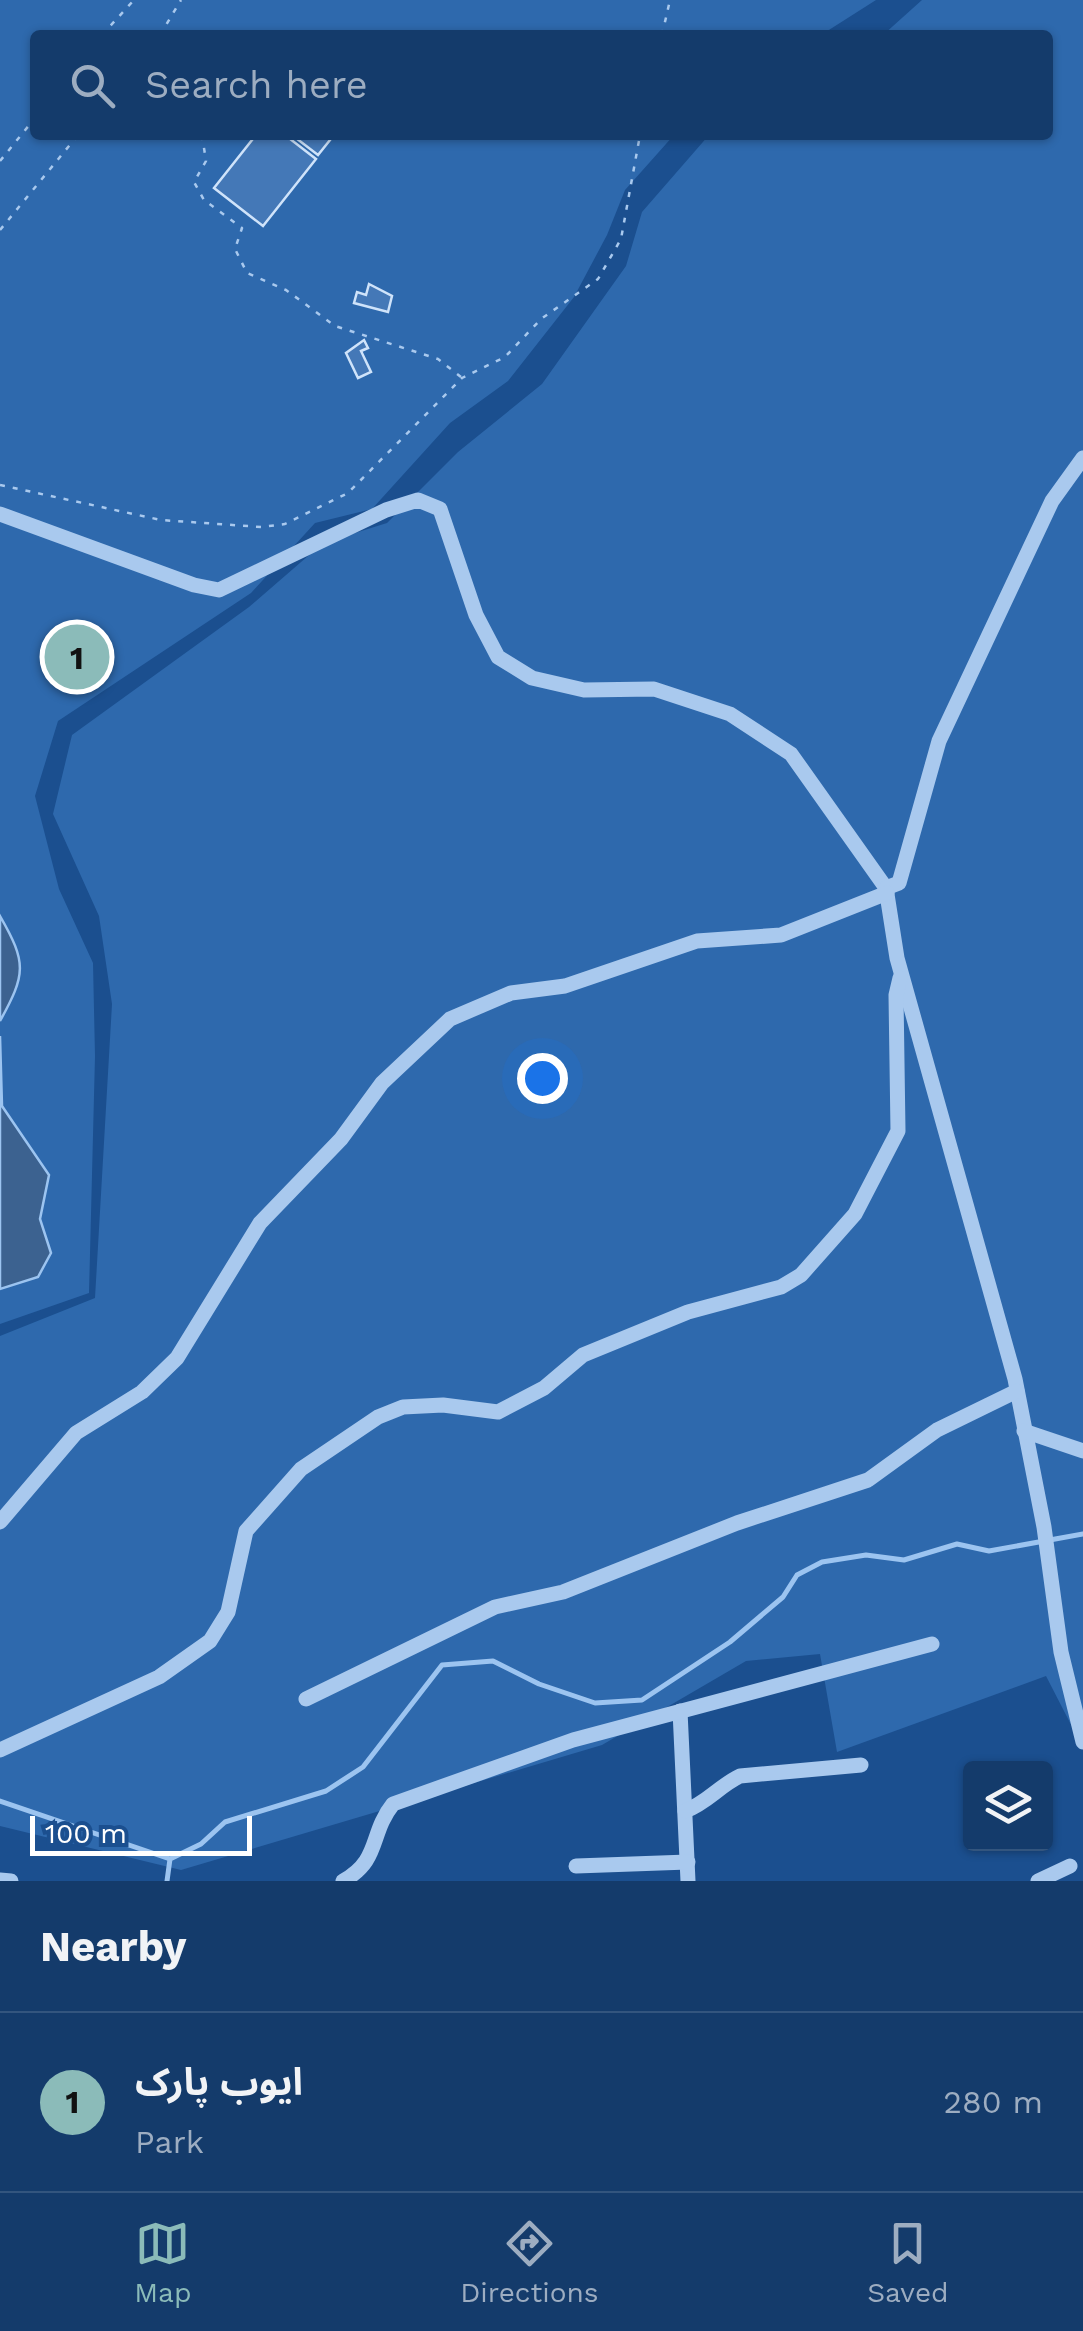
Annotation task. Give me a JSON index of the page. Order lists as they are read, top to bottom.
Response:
{
  "scale_bar": "100 m",
  "page": {
    "search": "Search here",
    "pins": "1",
    "scale": "100 m",
    "heading": "Nearby",
    "list": [
      {
        "mark": "1",
        "name": "ایوب پارک",
        "note": "Park",
        "value": "280 m"
      }
    ],
    "nav": ["Map", "Directions", "Saved"]
  }
}
